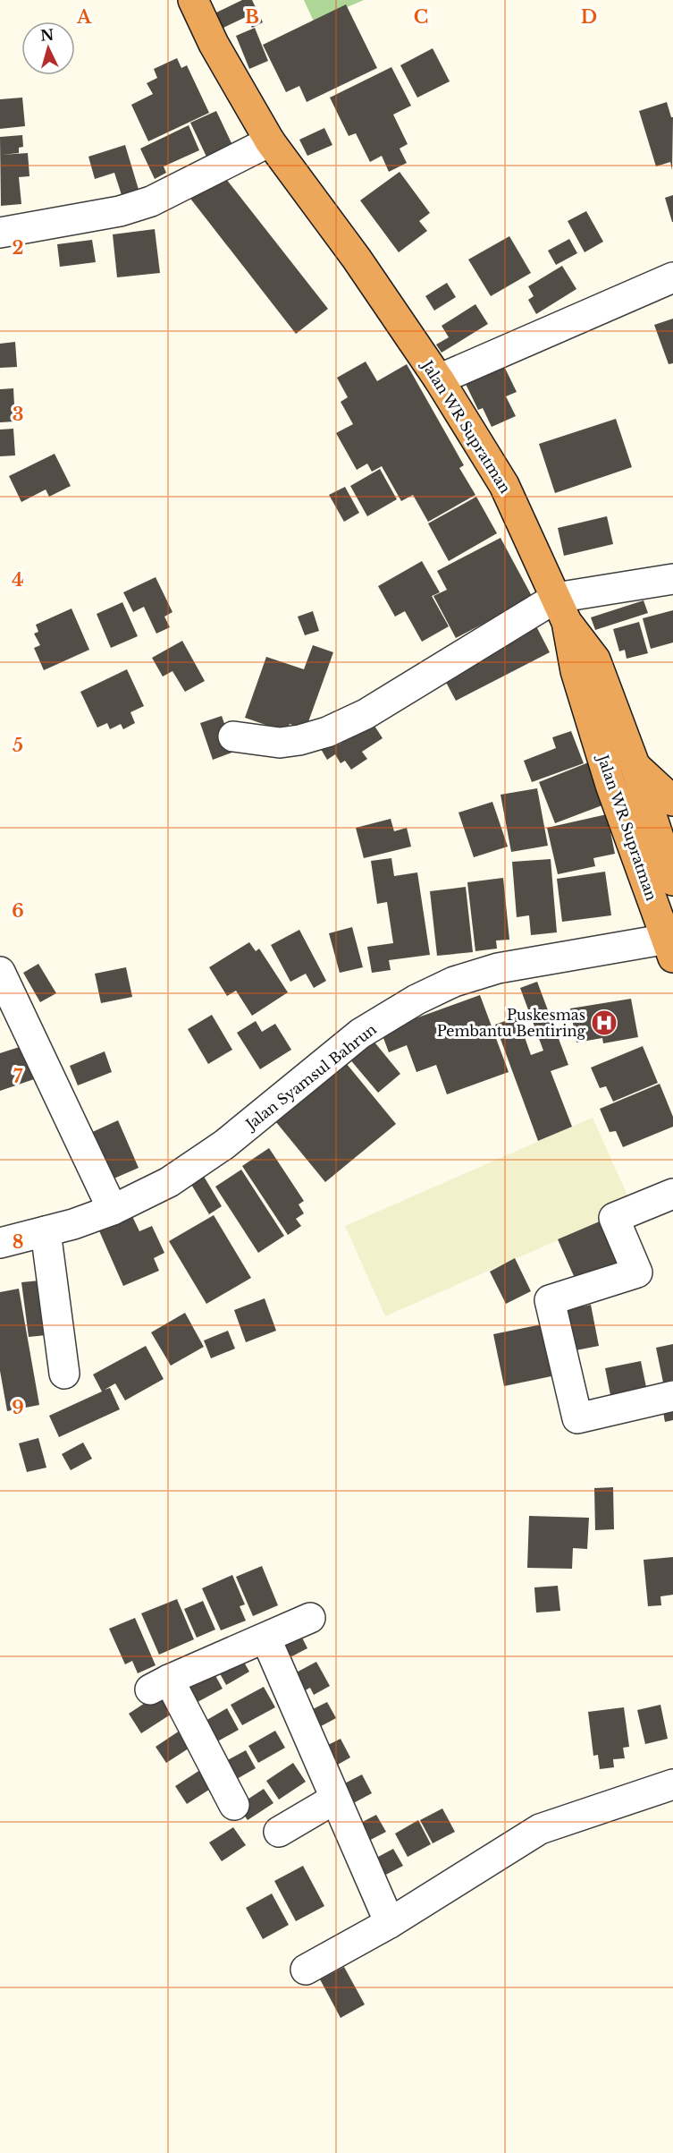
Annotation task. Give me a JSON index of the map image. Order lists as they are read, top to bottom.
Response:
{
  "streets": {
    "highway": ["Jalan WR Supratman"],
    "street": ["Jalan Syamsul Bahrun"]
  },
  "crossings": [
    ["Jalan WR Supratman", "Jalan Syamsul Bahrun"]
  ],
  "places": {
    "hospital": ["Puskesmas Pembantu Bentiring"]
  },
  "north": "top",
  "grid": {
    "columns": [
      "A",
      "B",
      "C",
      "D"
    ],
    "rows": [
      "2",
      "3",
      "4",
      "5",
      "6",
      "7",
      "8",
      "9"
    ]
  }
}
